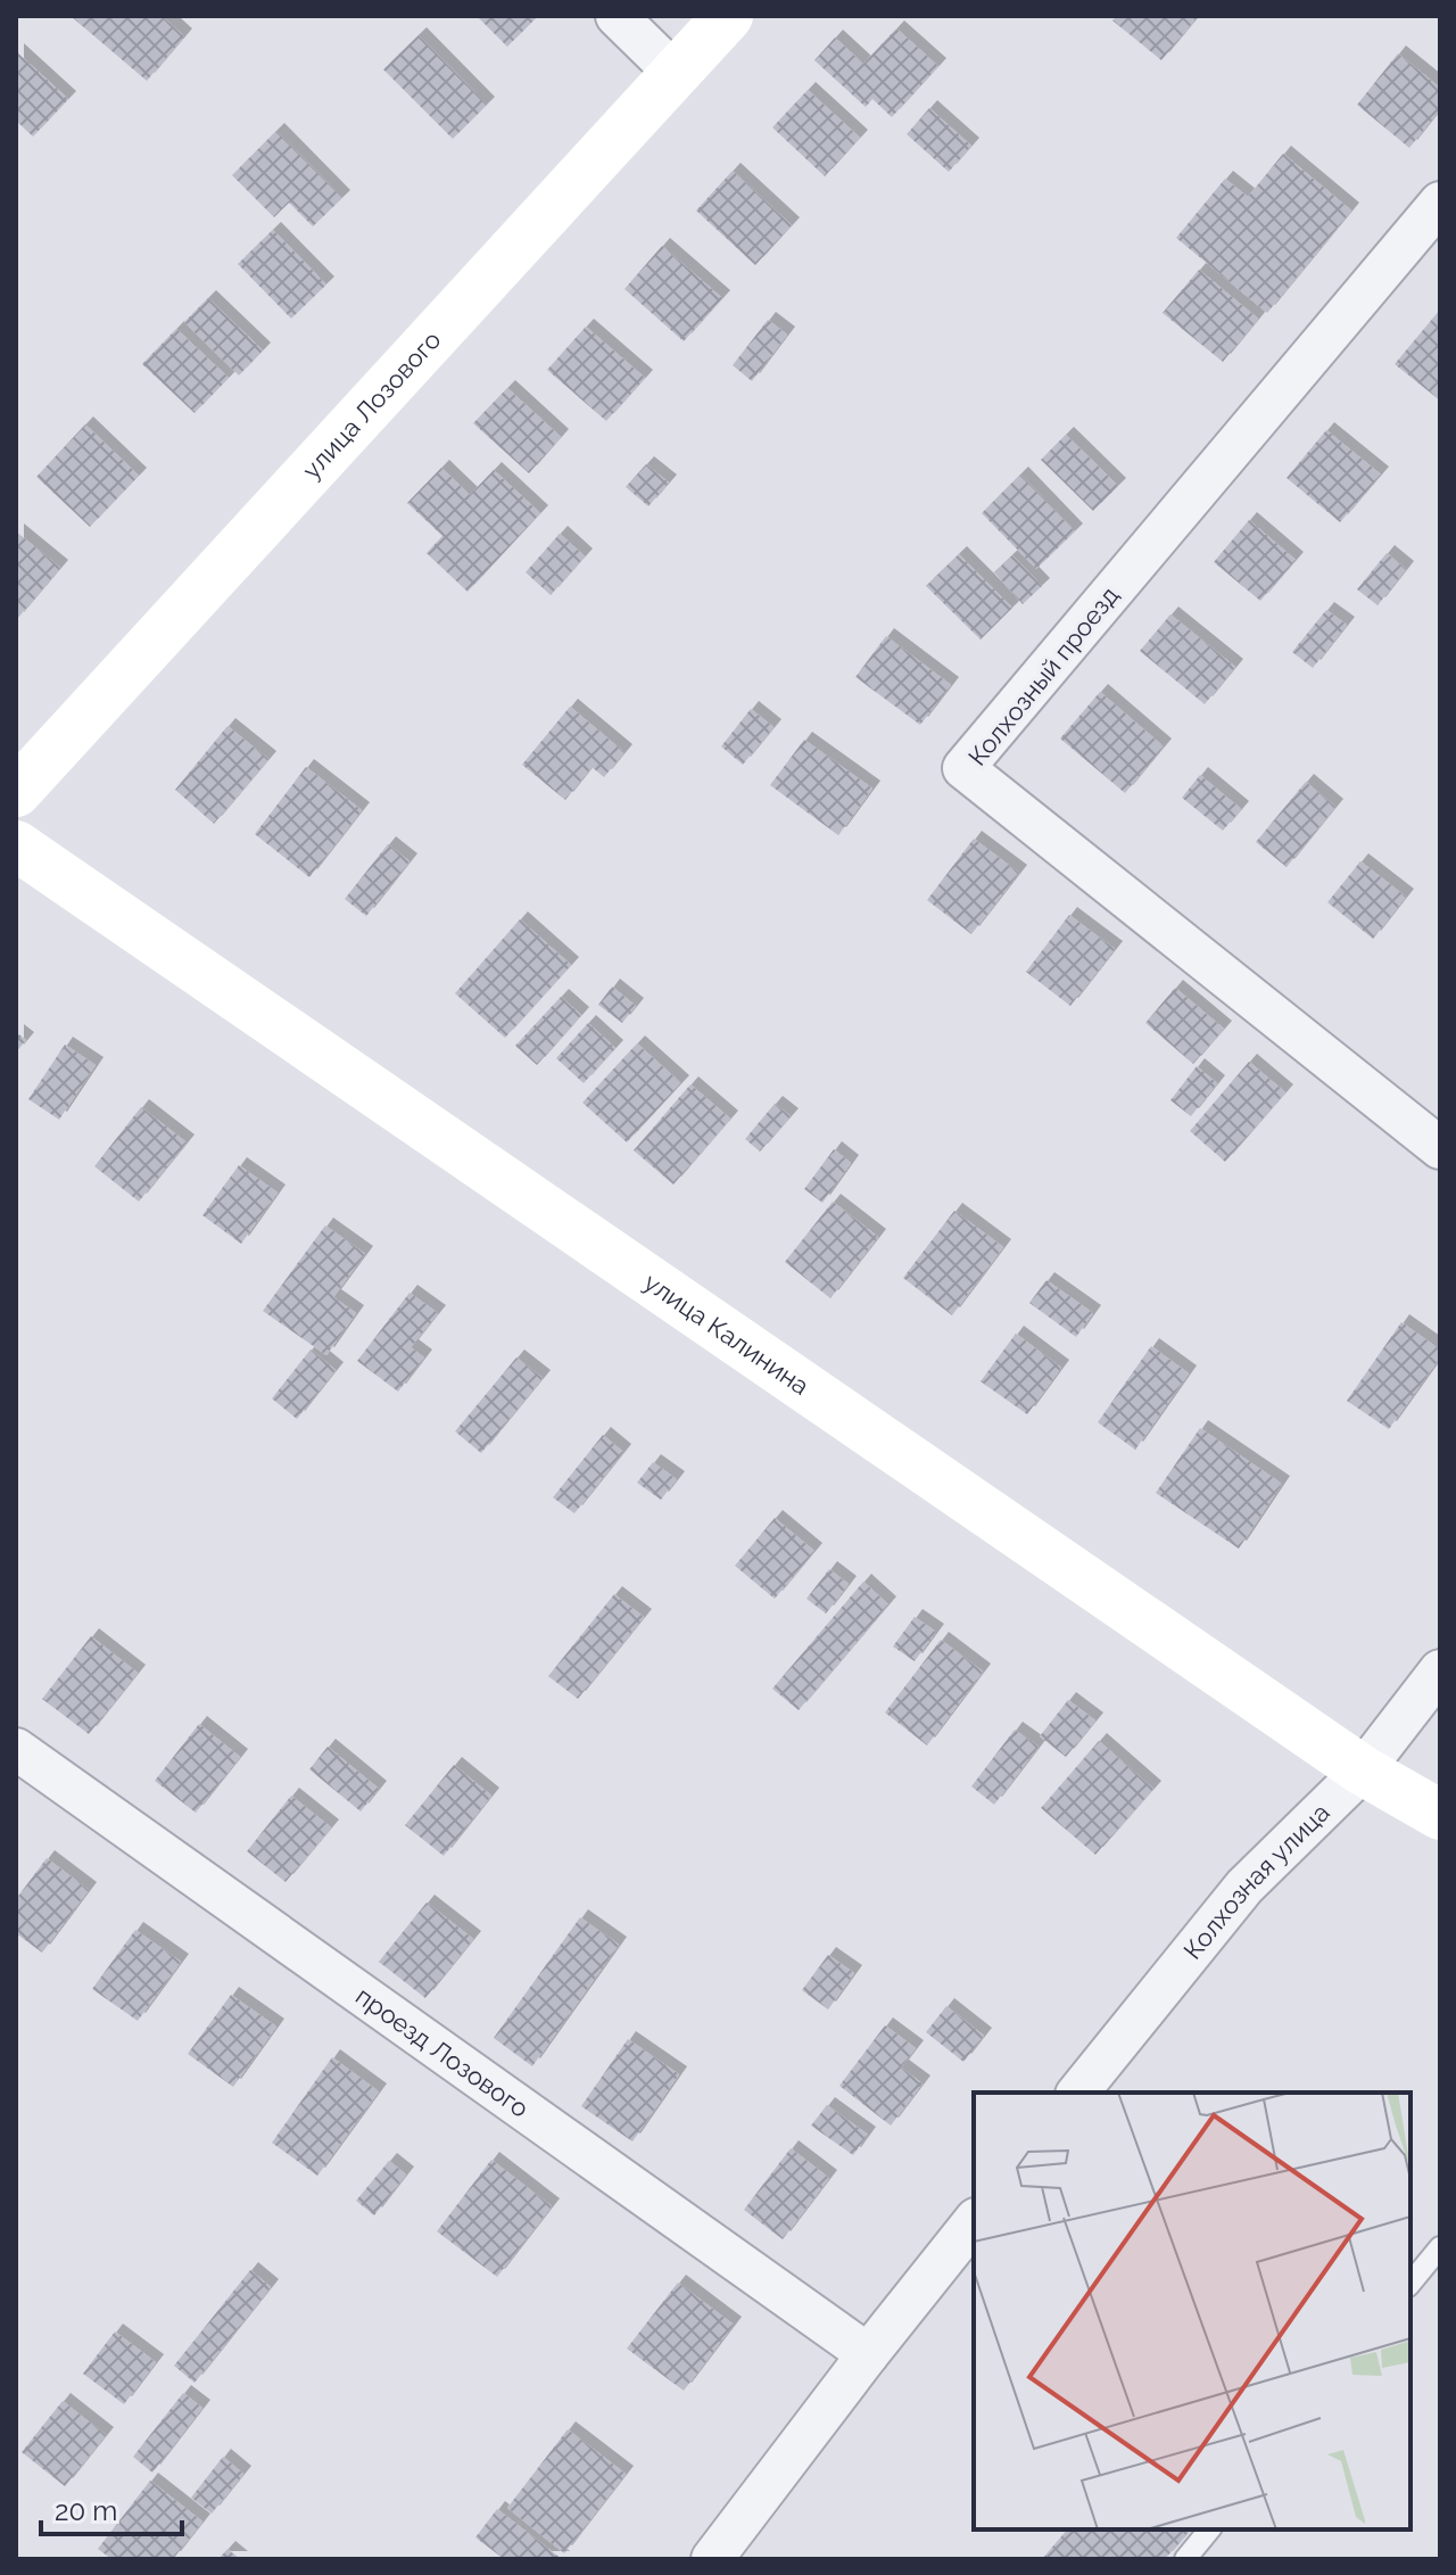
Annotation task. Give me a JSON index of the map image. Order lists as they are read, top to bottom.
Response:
{
  "streets": {
    "street": [
      "улица Лозового",
      "Колхозный проезд",
      "улица Калинина",
      "Колхозная улица",
      "проезд Лозового"
    ]
  },
  "crossings": [
    ["улица Калинина", "Колхозная улица"]
  ],
  "scale_bar": "20 m"
}
